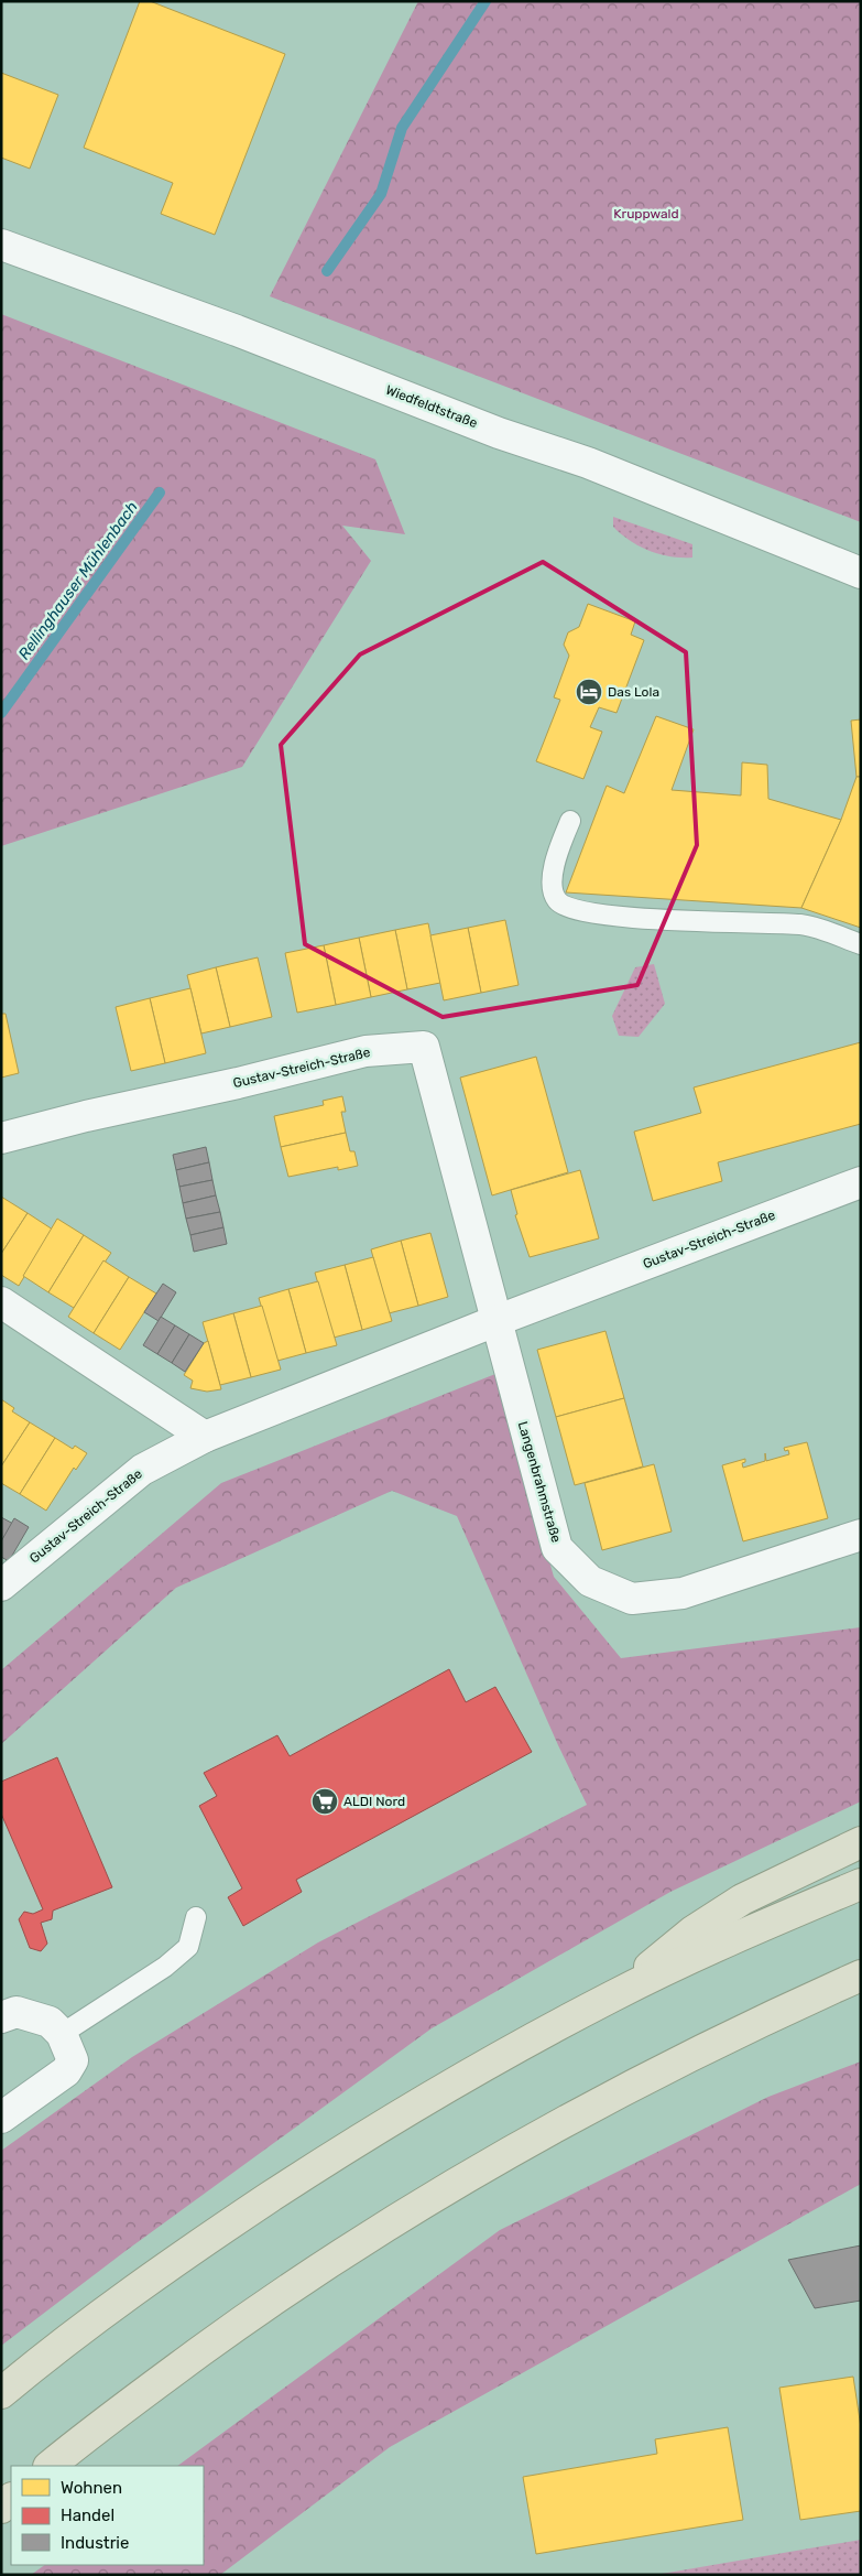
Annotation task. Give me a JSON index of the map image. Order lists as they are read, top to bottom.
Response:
{
  "streets": {
    "street": ["Wiedfeldtstraße", "Gustav-Streich-Straße", "Langenbrahmstraße"]
  },
  "crossings": [
    ["Gustav-Streich-Straße", "Langenbrahmstraße"]
  ],
  "water": ["Rellinghauser Mühlenbach"],
  "parks": ["Kruppwald"],
  "places": {
    "hotel": ["Das Lola"],
    "supermarket": ["ALDI Nord"]
  },
  "legend": ["Wohnen", "Handel", "Industrie"]
}
